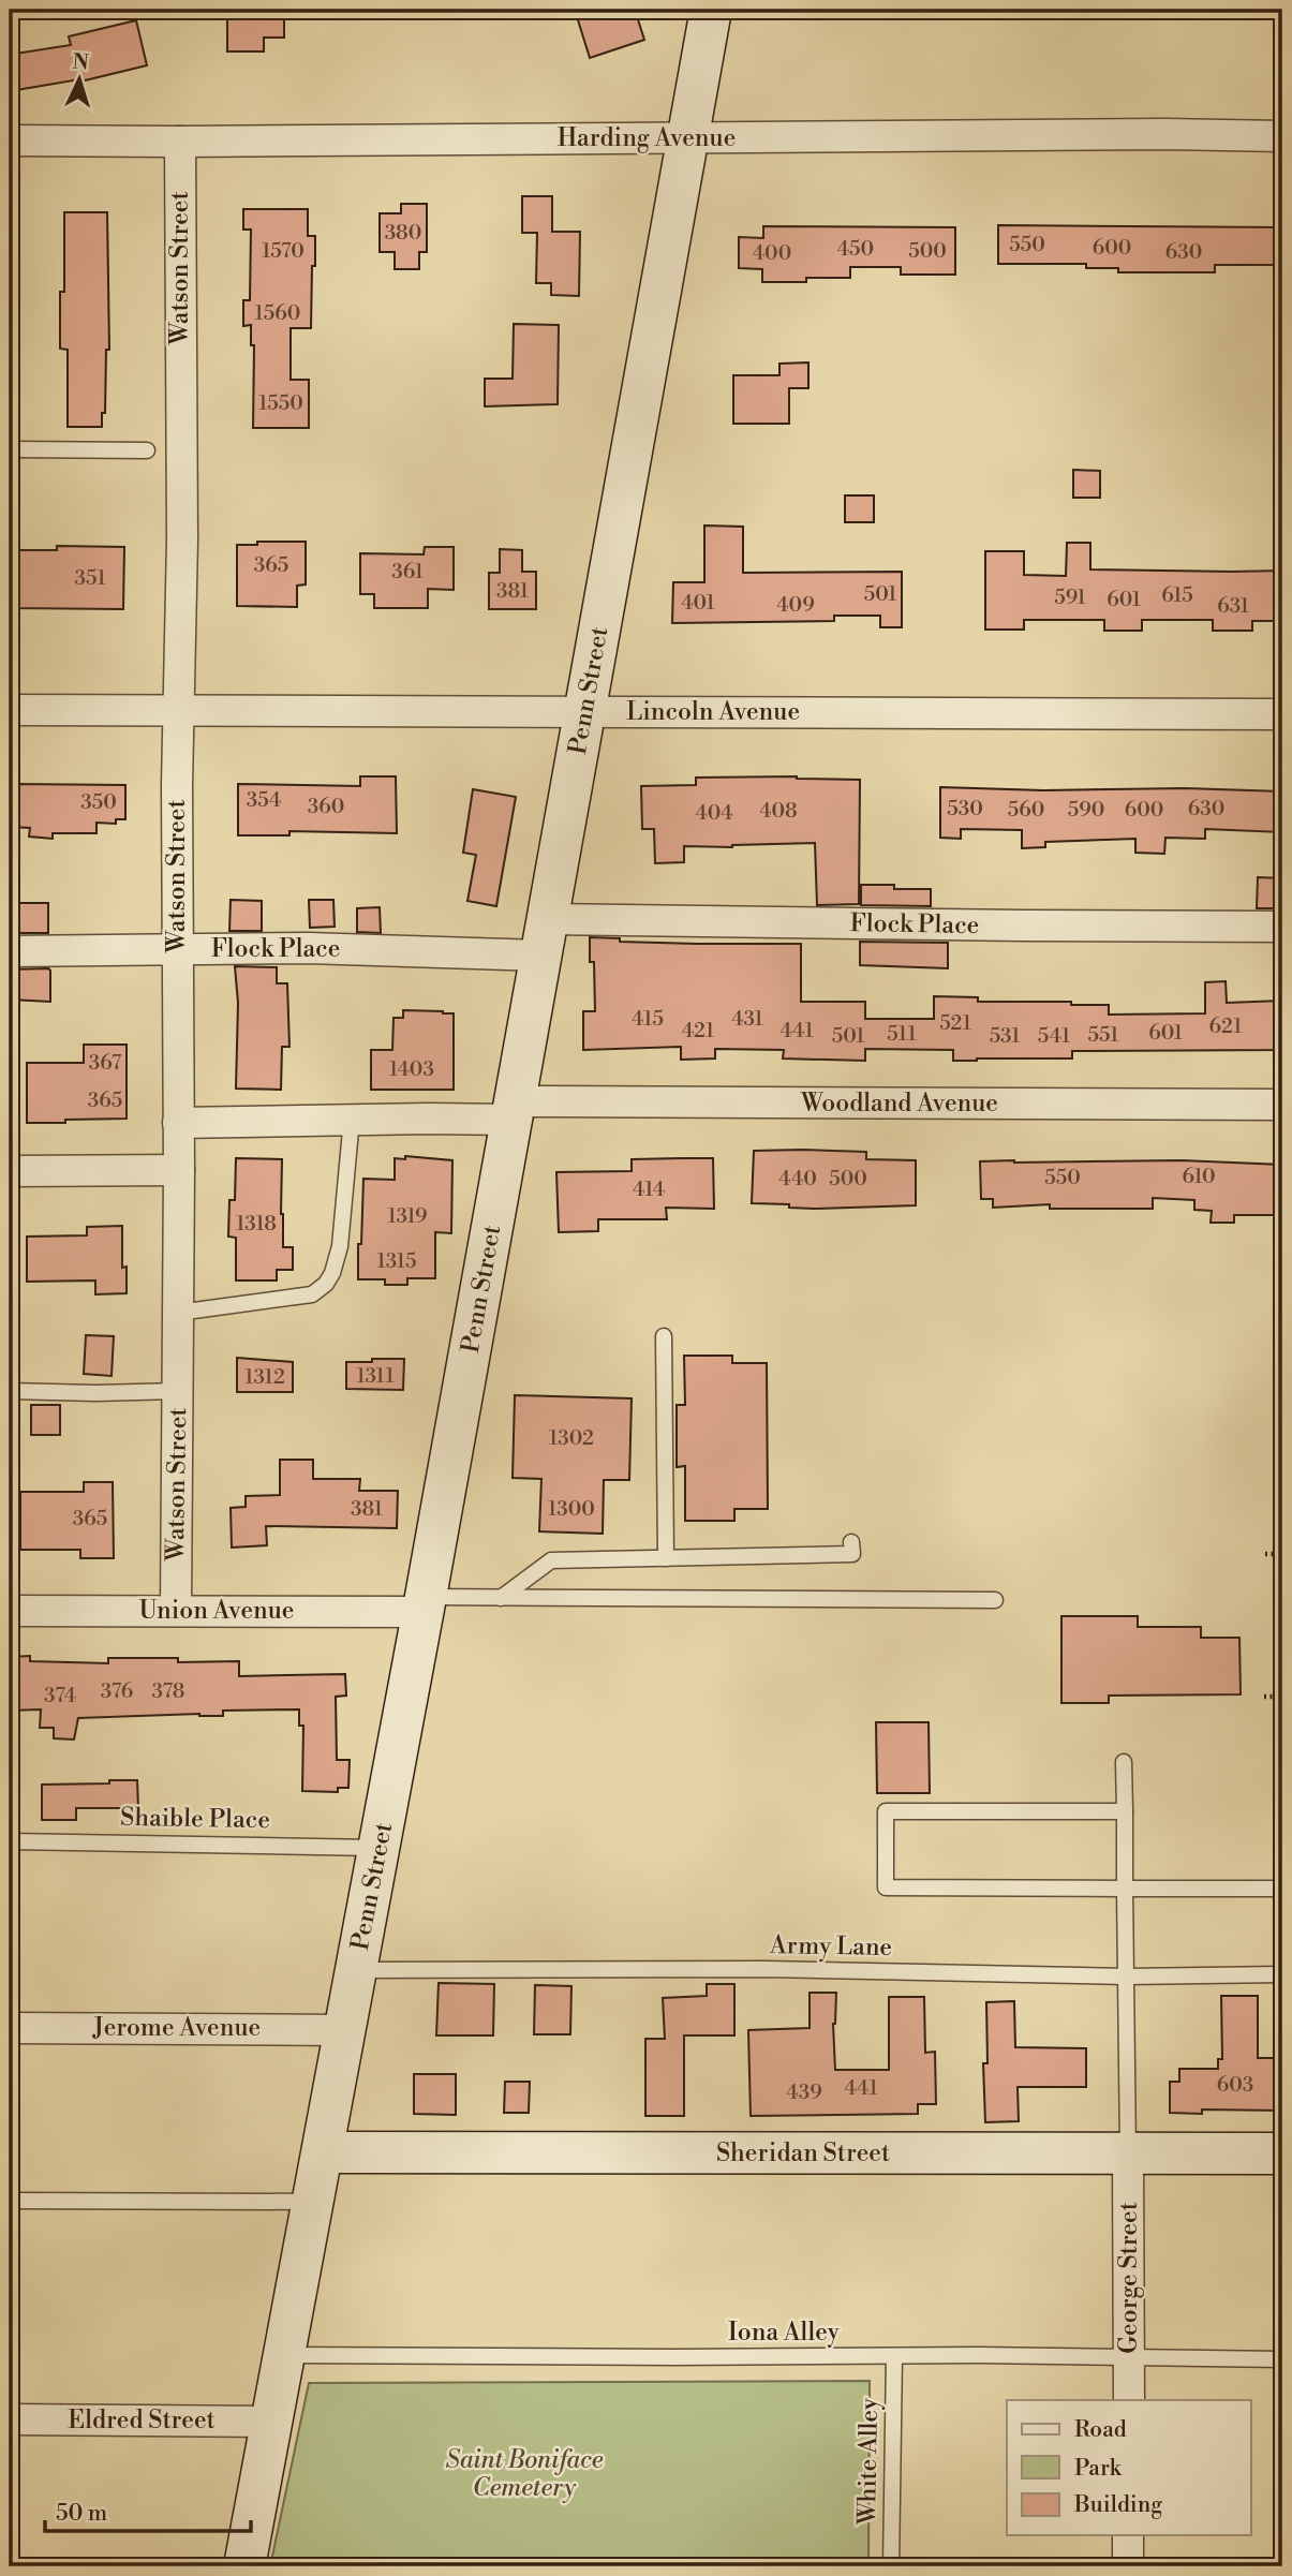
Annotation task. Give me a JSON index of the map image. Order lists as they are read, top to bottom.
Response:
{
  "streets": {
    "street": [
      "Harding Avenue",
      "Watson Street",
      "Penn Street",
      "Lincoln Avenue",
      "Flock Place",
      "Woodland Avenue",
      "Union Avenue",
      "Jerome Avenue",
      "Sheridan Street",
      "George Street",
      "Eldred Street"
    ],
    "lane": [
      "Shaible Place",
      "Army Lane",
      "Iona Alley",
      "White Alley"
    ]
  },
  "crossings": [
    ["Harding Avenue", "Watson Street"],
    ["Harding Avenue", "Penn Street"],
    ["Watson Street", "Lincoln Avenue"],
    ["Watson Street", "Flock Place"],
    ["Watson Street", "Woodland Avenue"],
    ["Watson Street", "Union Avenue"],
    ["Penn Street", "Lincoln Avenue"],
    ["Penn Street", "Flock Place"],
    ["Penn Street", "Woodland Avenue"],
    ["Penn Street", "Union Avenue"],
    ["Penn Street", "Shaible Place"],
    ["Penn Street", "Army Lane"],
    ["Penn Street", "Jerome Avenue"],
    ["Penn Street", "Sheridan Street"],
    ["Penn Street", "Iona Alley"],
    ["Penn Street", "Eldred Street"],
    ["Sheridan Street", "George Street"],
    ["George Street", "Iona Alley"],
    ["Iona Alley", "White Alley"]
  ],
  "parks": ["Saint Boniface Cemetery"],
  "house_numbers": [
    "380",
    "550",
    "600",
    "450",
    "1570",
    "500",
    "630",
    "400",
    "1560",
    "1550",
    "365",
    "361",
    "351",
    "381",
    "501",
    "615",
    "591",
    "601",
    "401",
    "409",
    "631",
    "354",
    "350",
    "360",
    "530",
    "630",
    "560",
    "590",
    "600",
    "408",
    "404",
    "415",
    "431",
    "521",
    "621",
    "421",
    "441",
    "601",
    "511",
    "551",
    "501",
    "531",
    "541",
    "367",
    "1403",
    "365",
    "610",
    "550",
    "440",
    "500",
    "414",
    "1319",
    "1318",
    "1315",
    "1311",
    "1312",
    "1302",
    "381",
    "1300",
    "365",
    "376",
    "378",
    "374",
    "603",
    "441",
    "439"
  ],
  "legend": ["Road", "Park", "Building"],
  "scale_bar": "50 m",
  "north": "top"
}
